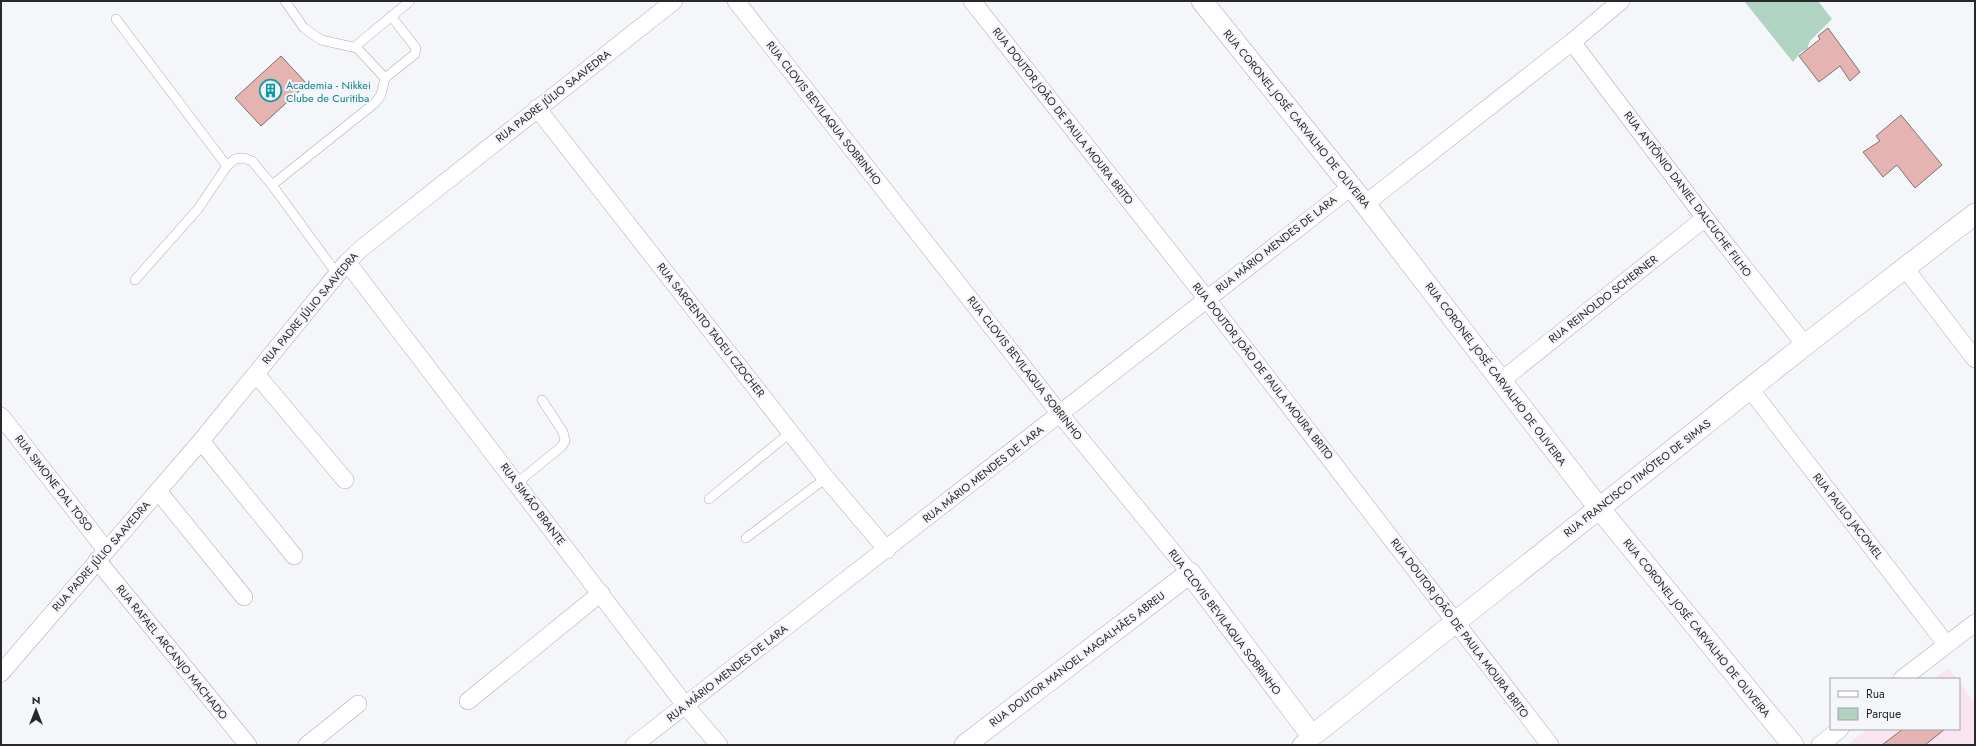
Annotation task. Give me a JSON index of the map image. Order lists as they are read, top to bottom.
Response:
{
  "streets": {
    "street": [
      "RUA PADRE JÚLIO SAAVEDRA",
      "RUA CLOVIS BEVILAQUA SOBRINHO",
      "RUA DOUTOR JOÃO DE PAULA MOURA BRITO",
      "RUA CORONEL JOSÉ CARVALHO DE OLIVEIRA",
      "RUA ANTÔNIO DANIEL DALCUCHE FILHO",
      "RUA MÁRIO MENDES DE LARA",
      "RUA REINOLDO SCHERNER",
      "RUA SARGENTO TADEU CZOCHER",
      "RUA FRANCISCO TIMÓTEO DE SIMAS",
      "RUA SIMONE DAL TOSO",
      "RUA SIMÃO BRANTE",
      "RUA PAULO JACOMEL",
      "RUA RAFAEL ARCANJO MACHADO",
      "RUA DOUTOR MANOEL MAGALHÃES ABREU"
    ]
  },
  "crossings": [
    ["RUA PADRE JÚLIO SAAVEDRA", "RUA SARGENTO TADEU CZOCHER"],
    ["RUA PADRE JÚLIO SAAVEDRA", "RUA SIMONE DAL TOSO"],
    ["RUA PADRE JÚLIO SAAVEDRA", "RUA SIMÃO BRANTE"],
    ["RUA PADRE JÚLIO SAAVEDRA", "RUA RAFAEL ARCANJO MACHADO"],
    ["RUA CLOVIS BEVILAQUA SOBRINHO", "RUA MÁRIO MENDES DE LARA"],
    ["RUA CLOVIS BEVILAQUA SOBRINHO", "RUA FRANCISCO TIMÓTEO DE SIMAS"],
    ["RUA CLOVIS BEVILAQUA SOBRINHO", "RUA DOUTOR MANOEL MAGALHÃES ABREU"],
    ["RUA DOUTOR JOÃO DE PAULA MOURA BRITO", "RUA MÁRIO MENDES DE LARA"],
    ["RUA DOUTOR JOÃO DE PAULA MOURA BRITO", "RUA FRANCISCO TIMÓTEO DE SIMAS"],
    ["RUA CORONEL JOSÉ CARVALHO DE OLIVEIRA", "RUA MÁRIO MENDES DE LARA"],
    ["RUA CORONEL JOSÉ CARVALHO DE OLIVEIRA", "RUA REINOLDO SCHERNER"],
    ["RUA CORONEL JOSÉ CARVALHO DE OLIVEIRA", "RUA FRANCISCO TIMÓTEO DE SIMAS"],
    ["RUA ANTÔNIO DANIEL DALCUCHE FILHO", "RUA REINOLDO SCHERNER"],
    ["RUA ANTÔNIO DANIEL DALCUCHE FILHO", "RUA FRANCISCO TIMÓTEO DE SIMAS"],
    ["RUA MÁRIO MENDES DE LARA", "RUA SARGENTO TADEU CZOCHER"],
    ["RUA MÁRIO MENDES DE LARA", "RUA SIMÃO BRANTE"],
    ["RUA FRANCISCO TIMÓTEO DE SIMAS", "RUA PAULO JACOMEL"],
    ["RUA SIMONE DAL TOSO", "RUA RAFAEL ARCANJO MACHADO"]
  ],
  "places": {
    "building": ["Academia - Nikkei Clube de Curitiba"]
  },
  "legend": ["Rua", "Parque"],
  "north": "top"
}
